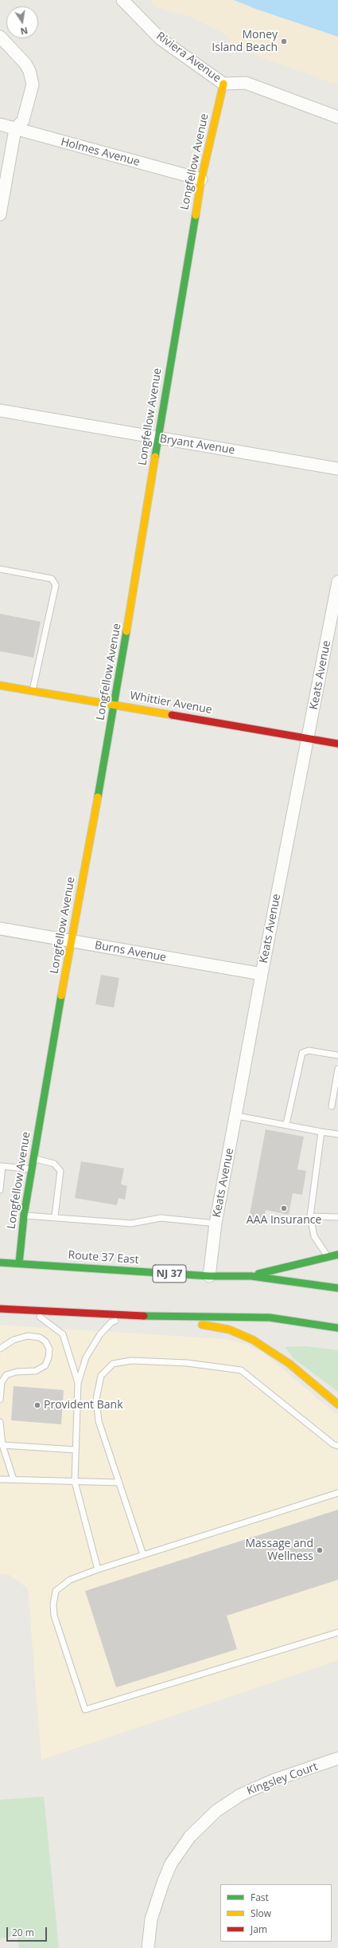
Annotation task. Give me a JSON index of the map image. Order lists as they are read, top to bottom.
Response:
{
  "streets": {
    "main road": [
      "Longfellow Avenue",
      "Whittier Avenue",
      "Route 37 East",
      "NJ 37"
    ],
    "street": [
      "Riviera Avenue",
      "Holmes Avenue",
      "Bryant Avenue",
      "Keats Avenue",
      "Burns Avenue",
      "Kingsley Court"
    ]
  },
  "crossings": [
    ["Riviera Avenue", "Longfellow Avenue"],
    ["Holmes Avenue", "Longfellow Avenue"],
    ["Longfellow Avenue", "Bryant Avenue"],
    ["Longfellow Avenue", "Whittier Avenue"],
    ["Longfellow Avenue", "Burns Avenue"],
    ["Longfellow Avenue", "Route 37 East"],
    ["Keats Avenue", "Whittier Avenue"],
    ["Keats Avenue", "Burns Avenue"],
    ["Keats Avenue", "Route 37 East"]
  ],
  "places": [
    "Money Island Beach",
    "AAA Insurance",
    "Provident Bank",
    "Massage and Wellness"
  ],
  "legend": ["Fast", "Slow", "Jam"],
  "scale_bar": "20 m",
  "north": "bottom"
}
